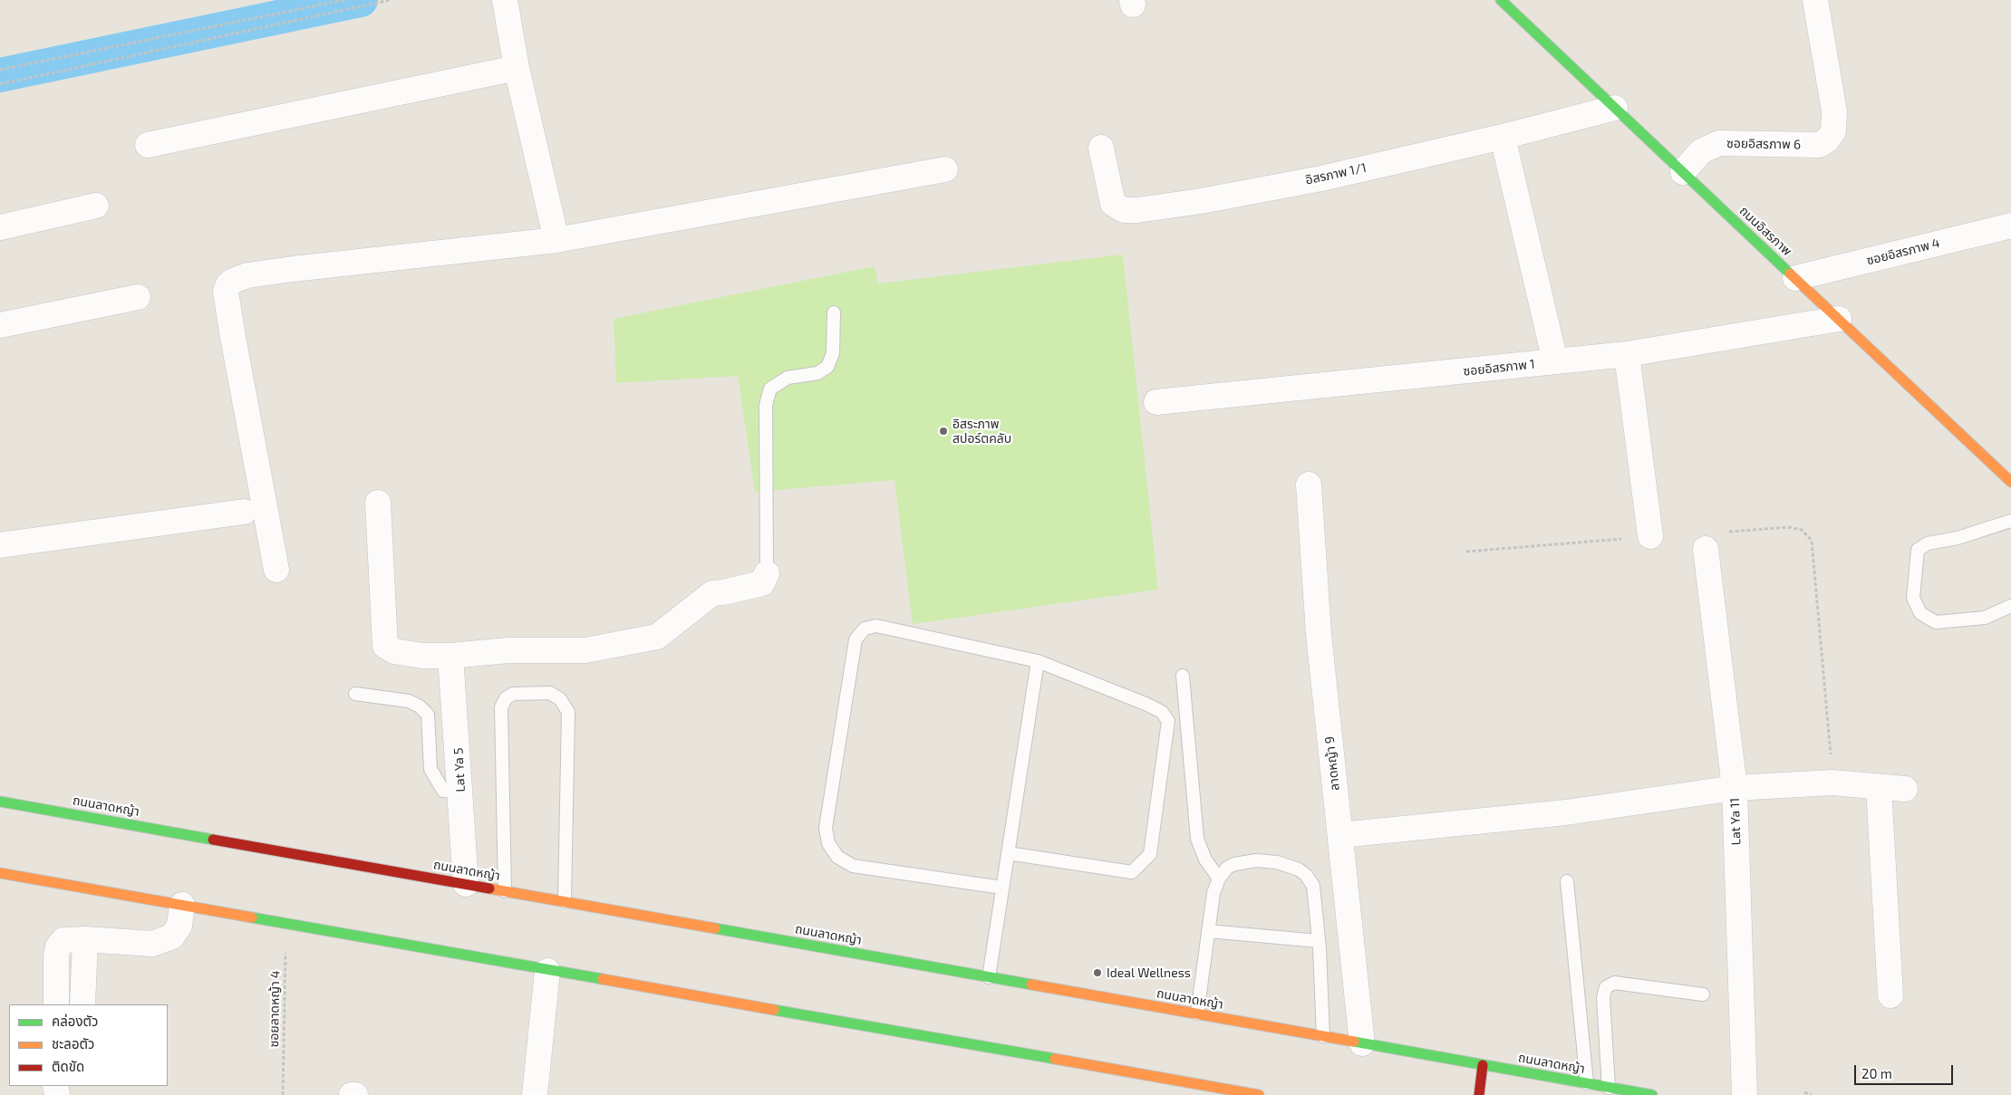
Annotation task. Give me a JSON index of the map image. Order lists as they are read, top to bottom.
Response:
{
  "streets": {
    "main road": ["ถนนอิสรภาพ", "ถนนลาดหญ้า"],
    "street": [
      "ซอยอิสรภาพ 6",
      "อิสรภาพ 1/1",
      "ซอยอิสรภาพ 4",
      "ซอยอิสรภาพ 1",
      "ลาดหญ้า 9",
      "Lat Ya 5",
      "Lat Ya 11"
    ],
    "path": ["ซอยลาดหญ้า 4"]
  },
  "crossings": [
    ["ซอยอิสรภาพ 6", "ถนนอิสรภาพ"],
    ["อิสรภาพ 1/1", "ถนนอิสรภาพ"],
    ["ถนนอิสรภาพ", "ซอยอิสรภาพ 4"],
    ["ถนนอิสรภาพ", "ซอยอิสรภาพ 1"],
    ["ลาดหญ้า 9", "ถนนลาดหญ้า"],
    ["Lat Ya 5", "ถนนลาดหญ้า"]
  ],
  "places": ["อิสระภาพ สปอร์ตคลับ", "Ideal Wellness"],
  "legend": ["คล่องตัว", "ชะลอตัว", "ติดขัด"],
  "scale_bar": "20 m"
}
